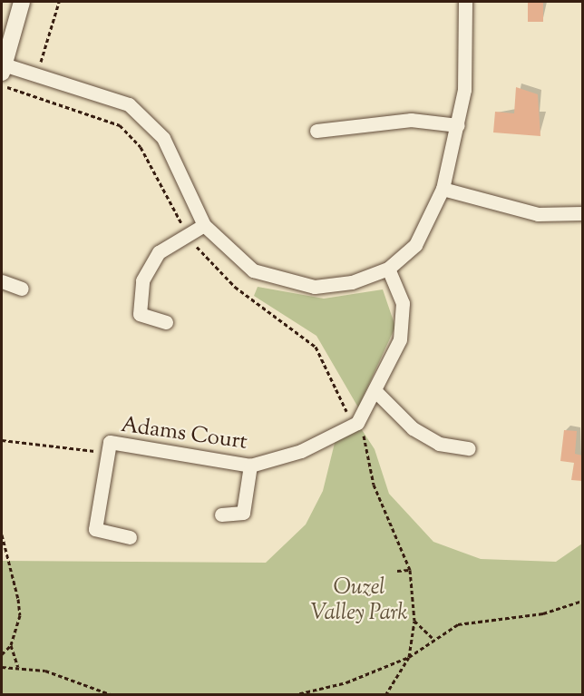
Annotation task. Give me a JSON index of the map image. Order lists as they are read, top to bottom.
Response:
{
  "streets": {
    "street": ["Adams Court"]
  },
  "parks": ["Ouzel Valley Park"]
}
